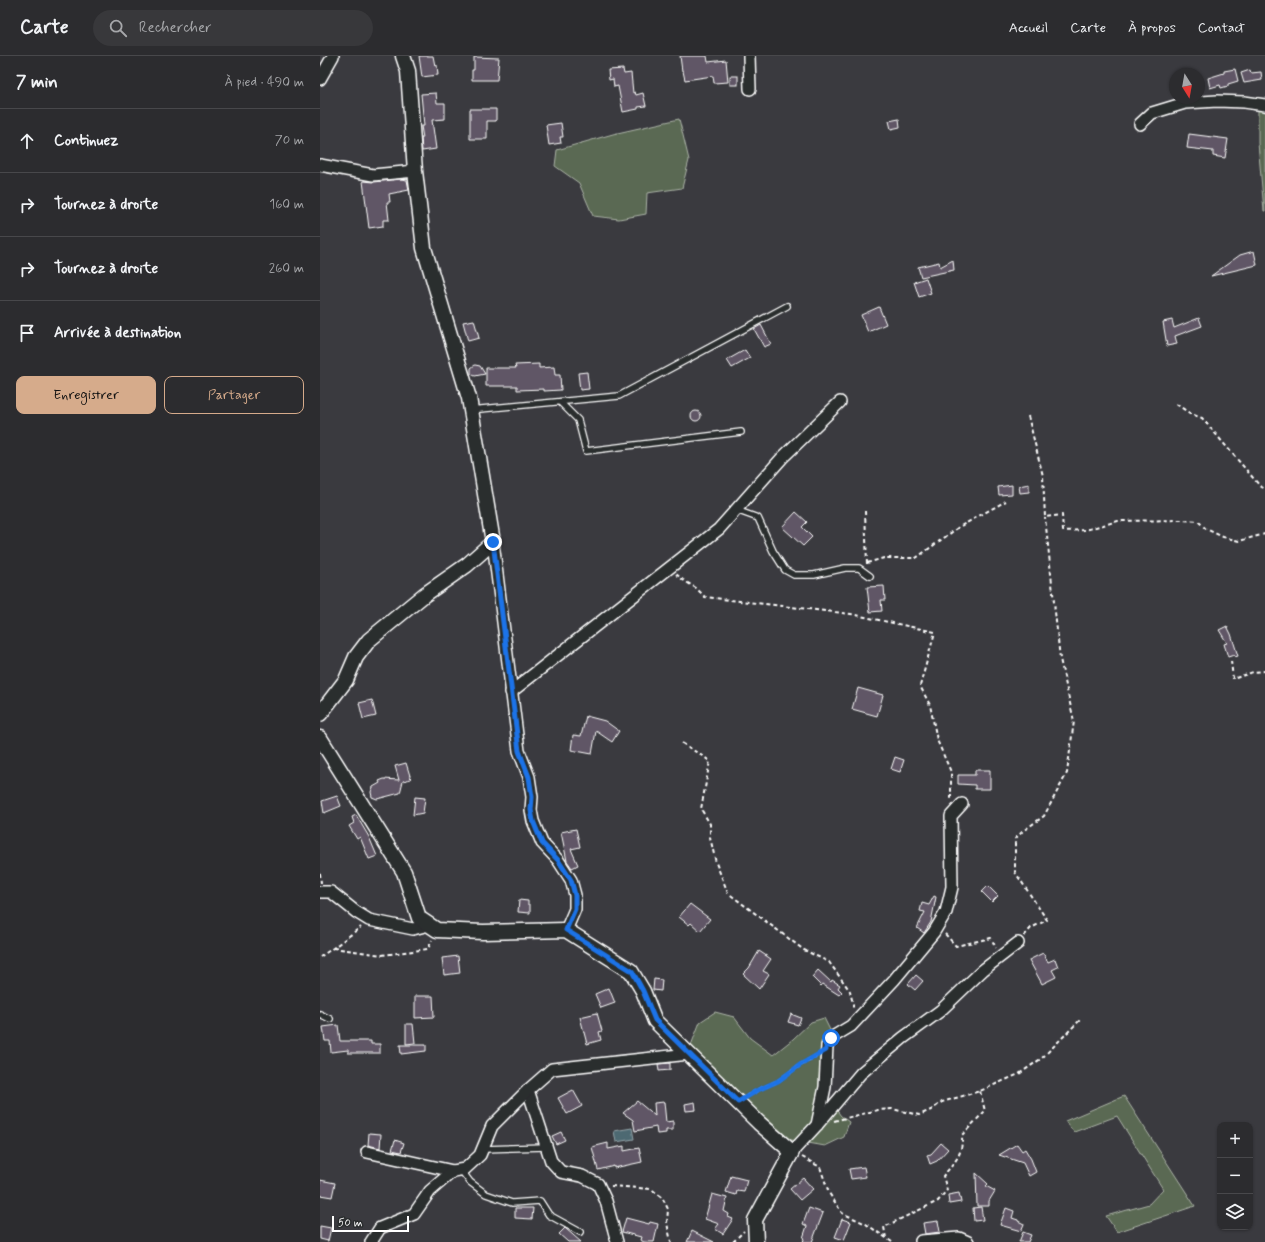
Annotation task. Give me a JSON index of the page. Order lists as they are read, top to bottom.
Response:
{
  "scale_bar": "50 m",
  "north": "bottom",
  "page": {
    "header": "Carte",
    "search": "Rechercher",
    "nav": [
      "Accueil",
      "Carte",
      "À propos",
      "Contact"
    ],
    "heading": ["7 min", "À pied · 490 m"],
    "list": [
      ["Continuez", "70 m"],
      ["Tournez à droite", "160 m"],
      ["Tournez à droite", "260 m"],
      "Arrivée à destination"
    ],
    "buttons": ["Enregistrer", "Partager"],
    "map_buttons": ["+", "−"],
    "scale": "50 m"
  }
}
